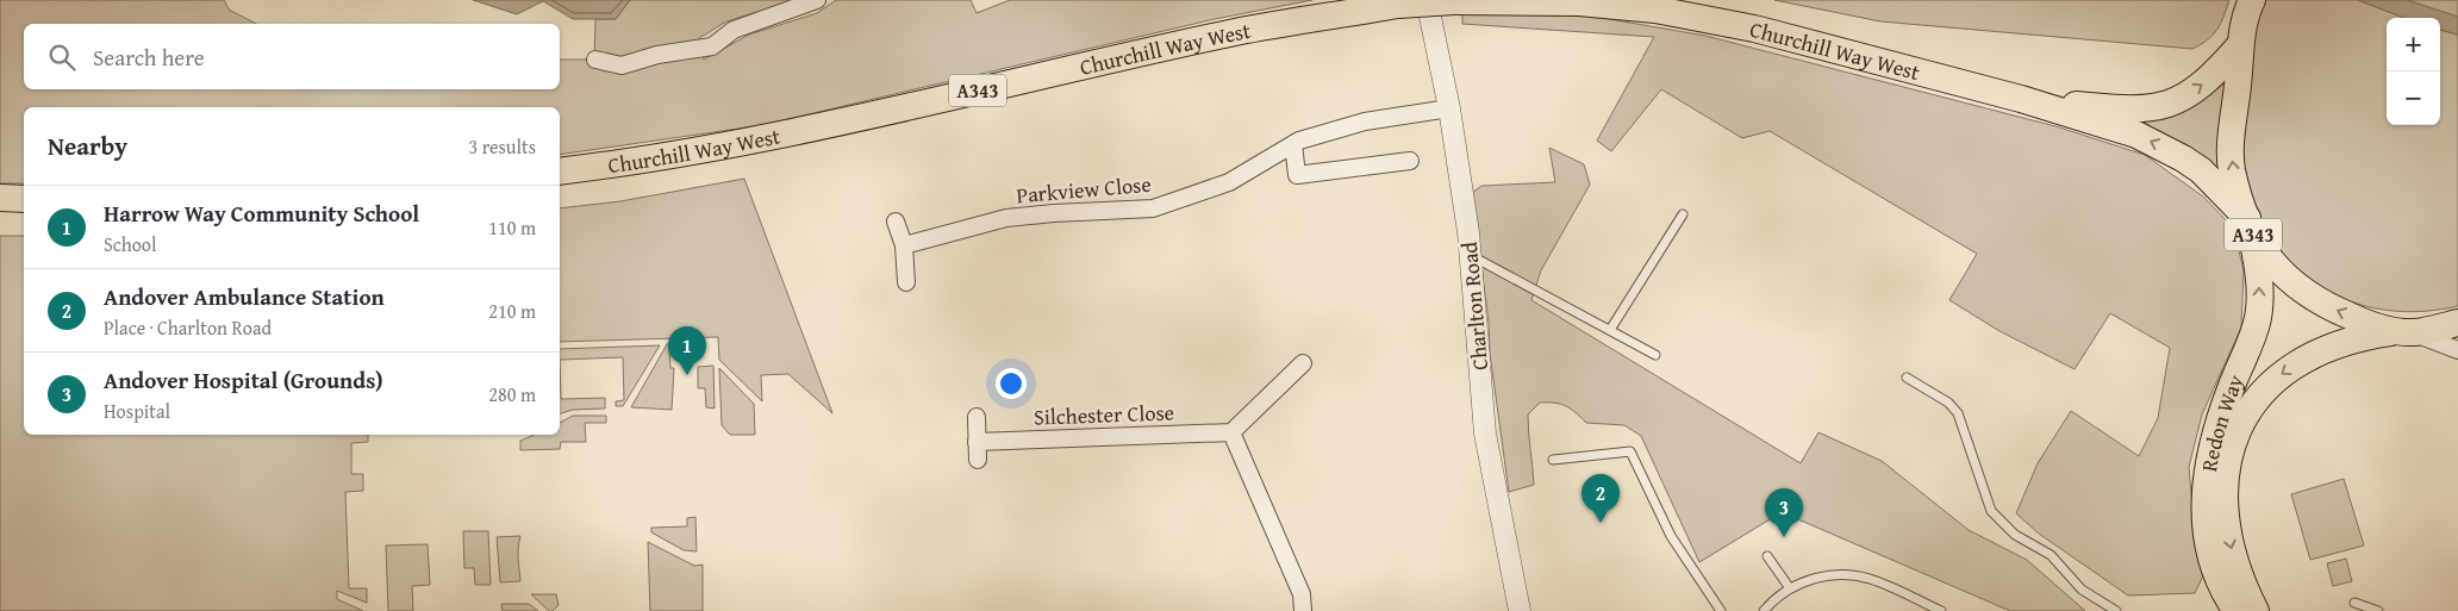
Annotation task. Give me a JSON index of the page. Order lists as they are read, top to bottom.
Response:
{
  "streets": {
    "main road": ["Churchill Way West", "A343", "Redon Way"],
    "street": ["Parkview Close", "Charlton Road", "Silchester Close"]
  },
  "crossings": [
    ["Churchill Way West", "A343"],
    ["Churchill Way West", "Redon Way"],
    ["A343", "Redon Way"],
    ["Parkview Close", "Charlton Road"]
  ],
  "page": {
    "map_buttons": ["+", "−"],
    "search": "Search here",
    "heading": ["Nearby", "3 results"],
    "list": [
      {
        "mark": "1",
        "name": "Harrow Way Community School",
        "note": "School",
        "value": "110 m"
      },
      {
        "mark": "2",
        "name": "Andover Ambulance Station",
        "note": "Place · Charlton Road",
        "value": "210 m"
      },
      {
        "mark": "3",
        "name": "Andover Hospital (Grounds)",
        "note": "Hospital",
        "value": "280 m"
      }
    ],
    "pins": ["1", "2", "3"]
  }
}
